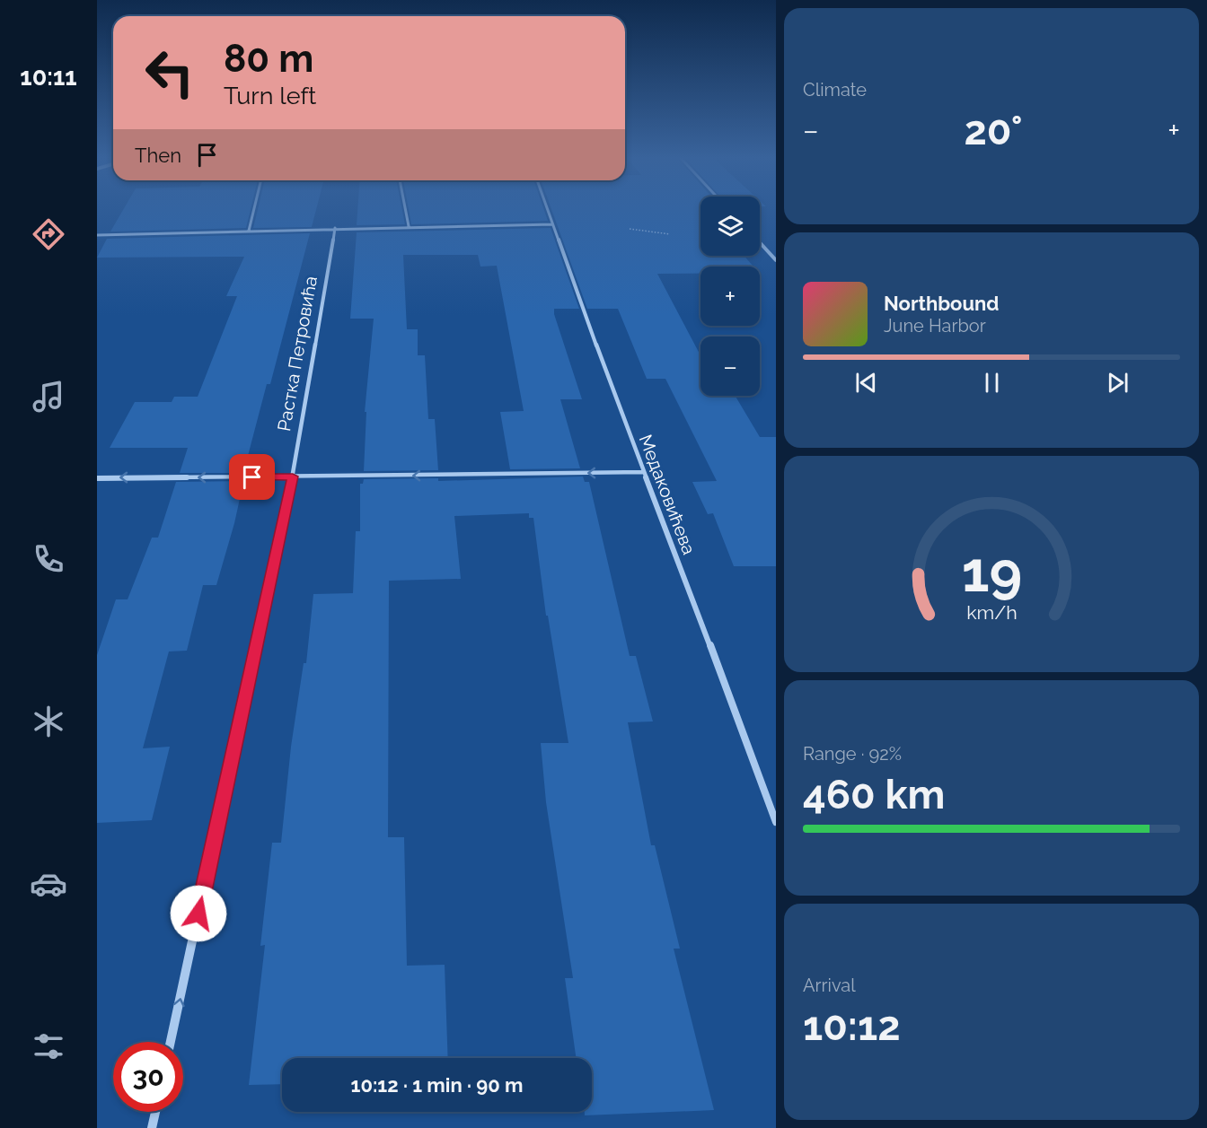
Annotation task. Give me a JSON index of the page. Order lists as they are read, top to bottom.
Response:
{
  "streets": {
    "street": ["Растка Петровића", "Медаковићева"]
  },
  "one_way": ["Растка Петровића"],
  "page": {
    "tabs": "10:11",
    "tile": [
      "Climate",
      ["Range · 92%", "460 km"],
      ["Arrival", "10:12"]
    ],
    "turn": ["80 m", "Turn left"],
    "heat": ["−", "20°", "+"],
    "then": "Then",
    "map_buttons": ["+", "−"],
    "song": ["Northbound", "June Harbor"],
    "limit": "30",
    "trip": "10:12 · 1 min · 90 m",
    "gauge": ["19", "km/h"]
  }
}
